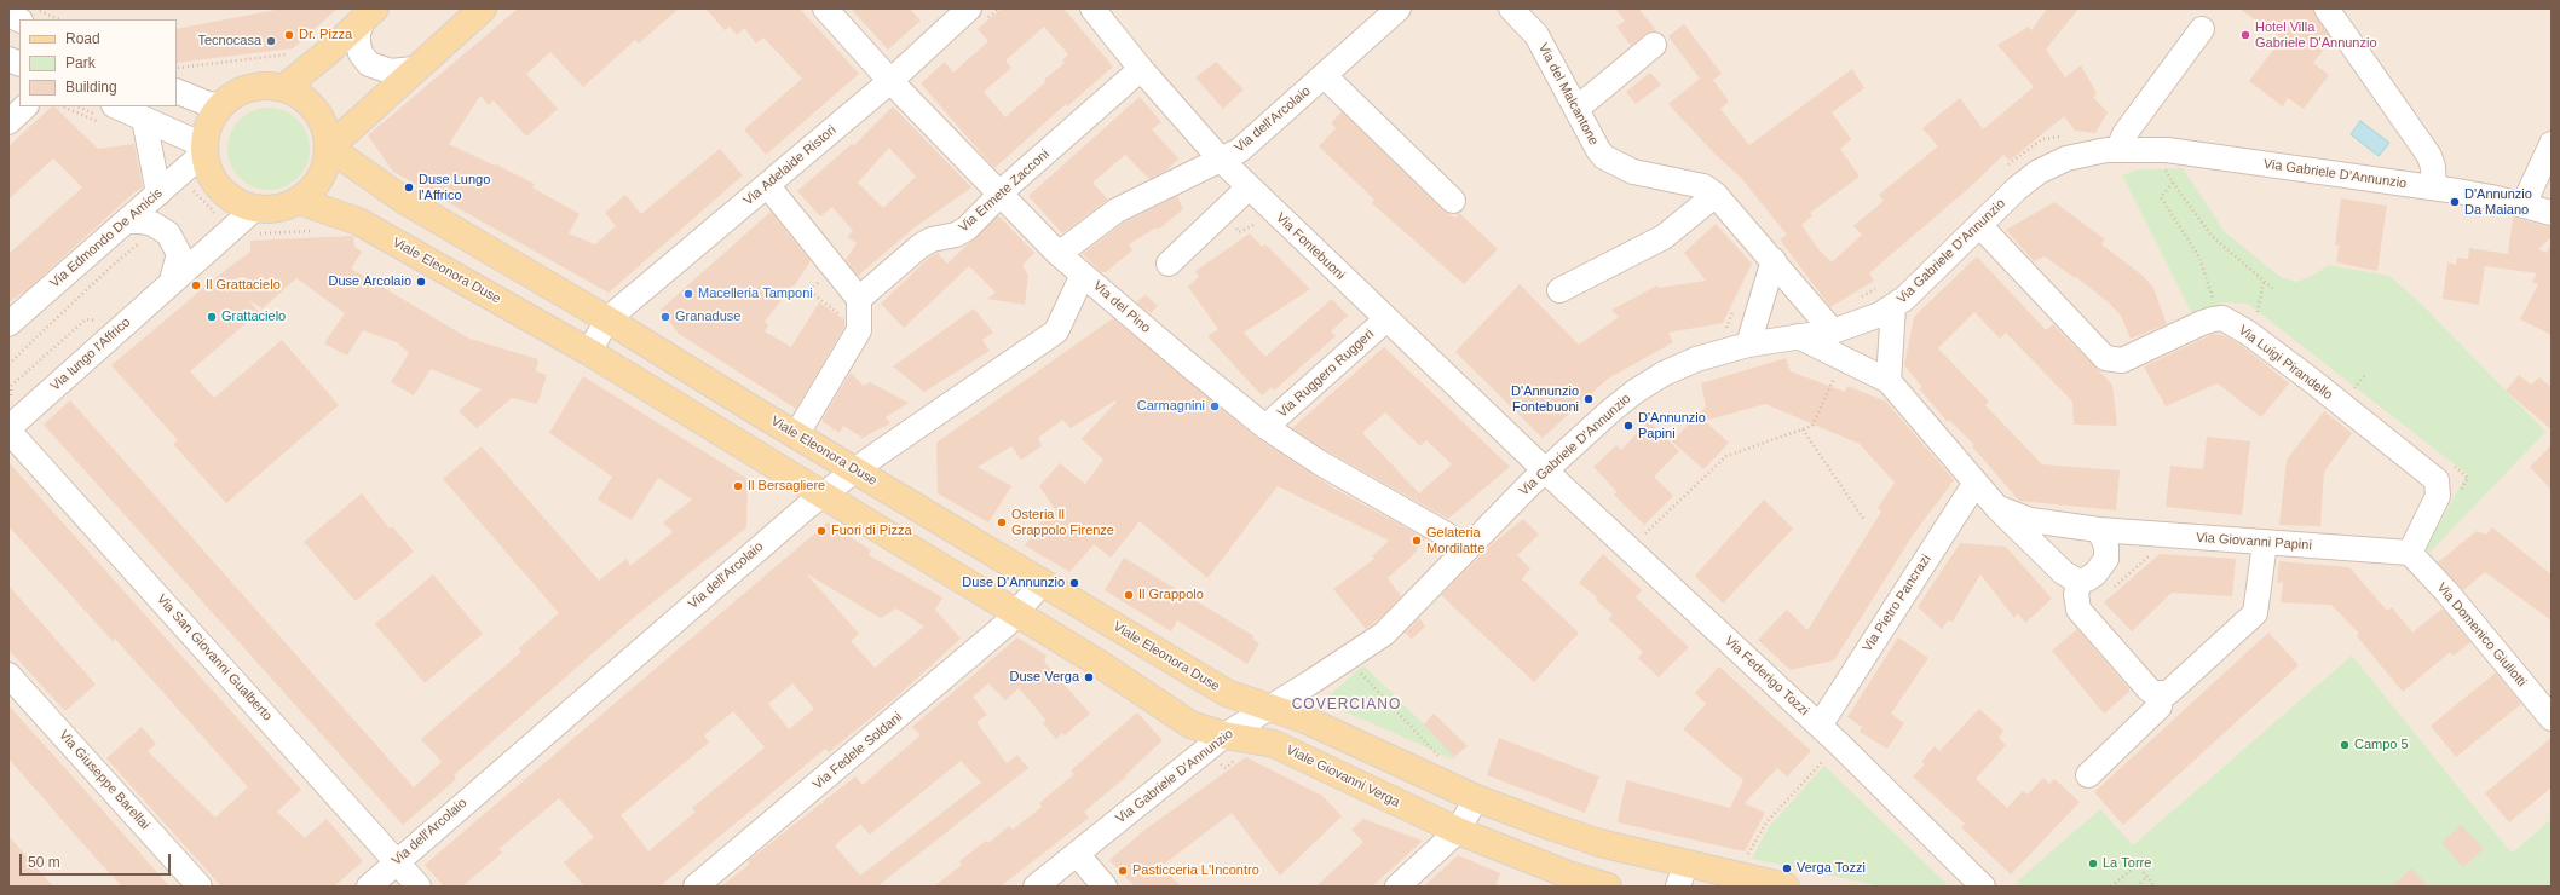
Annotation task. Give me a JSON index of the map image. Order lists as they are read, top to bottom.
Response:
{
  "streets": {
    "main road": ["Viale Eleonora Duse", "Viale Giovanni Verga"],
    "street": [
      "Via del Malcantone",
      "Via dell'Arcolaio",
      "Via Adelaide Ristori",
      "Via Gabriele D'Annunzio",
      "Via Ermete Zacconi",
      "Via Edmondo De Amicis",
      "Via Fontebuoni",
      "Via del Pino",
      "Via lungo l'Affrico",
      "Via Luigi Pirandello",
      "Via Ruggero Ruggeri",
      "Via Giovanni Papini",
      "Via Pietro Pancrazi",
      "Via Domenico Giuliotti",
      "Via San Giovanni Gualberto",
      "Via Federigo Tozzi",
      "Via Fedele Soldani",
      "Via Giuseppe Barellai"
    ]
  },
  "crossings": [
    ["Via dell'Arcolaio", "Via Fontebuoni"],
    ["Via dell'Arcolaio", "Viale Eleonora Duse"],
    ["Via dell'Arcolaio", "Via del Pino"],
    ["Via dell'Arcolaio", "Via San Giovanni Gualberto"],
    ["Via Adelaide Ristori", "Viale Eleonora Duse"],
    ["Via Adelaide Ristori", "Via del Pino"],
    ["Via Gabriele D'Annunzio", "Via Fontebuoni"],
    ["Via Gabriele D'Annunzio", "Viale Eleonora Duse"],
    ["Via Gabriele D'Annunzio", "Via del Pino"],
    ["Via Gabriele D'Annunzio", "Via Luigi Pirandello"],
    ["Via Gabriele D'Annunzio", "Via Giovanni Papini"],
    ["Via Gabriele D'Annunzio", "Via Federigo Tozzi"],
    ["Via Gabriele D'Annunzio", "Viale Giovanni Verga"],
    ["Via Ermete Zacconi", "Via Fontebuoni"],
    ["Via Ermete Zacconi", "Via del Pino"],
    ["Via Edmondo De Amicis", "Viale Eleonora Duse"],
    ["Via Edmondo De Amicis", "Via lungo l'Affrico"],
    ["Via Fontebuoni", "Via Ruggero Ruggeri"],
    ["Via Fontebuoni", "Via Federigo Tozzi"],
    ["Viale Eleonora Duse", "Via lungo l'Affrico"],
    ["Viale Eleonora Duse", "Via Fedele Soldani"],
    ["Viale Eleonora Duse", "Viale Giovanni Verga"],
    ["Via del Pino", "Via Ruggero Ruggeri"],
    ["Via lungo l'Affrico", "Via San Giovanni Gualberto"],
    ["Via Luigi Pirandello", "Via Giovanni Papini"],
    ["Via Luigi Pirandello", "Via Domenico Giuliotti"],
    ["Via Giovanni Papini", "Via Pietro Pancrazi"],
    ["Via Giovanni Papini", "Via Domenico Giuliotti"],
    ["Via Pietro Pancrazi", "Via Federigo Tozzi"]
  ],
  "districts": ["COVERCIANO"],
  "places": [
    "Dr. Pizza",
    "Hotel Villa Gabriele D'Annunzio",
    "Tecnocasa",
    "Duse Lungo l'Affrico",
    "D'Annunzio Da Maiano",
    "Duse Arcolaio",
    "Il Grattacielo",
    "Macelleria Tamponi",
    "Grattacielo",
    "Granaduse",
    "D'Annunzio Fontebuoni",
    "Carmagnini",
    "D'Annunzio Papini",
    "Il Bersagliere",
    "Osteria Il Grappolo Firenze",
    "Fuori di Pizza",
    "Gelateria Mordilatte",
    "Duse D'Annunzio",
    "Il Grappolo",
    "Duse Verga",
    "Campo 5",
    "La Torre",
    "Verga Tozzi",
    "Pasticceria L'Incontro"
  ],
  "legend": ["Road", "Park", "Building"],
  "scale_bar": "50 m"
}
